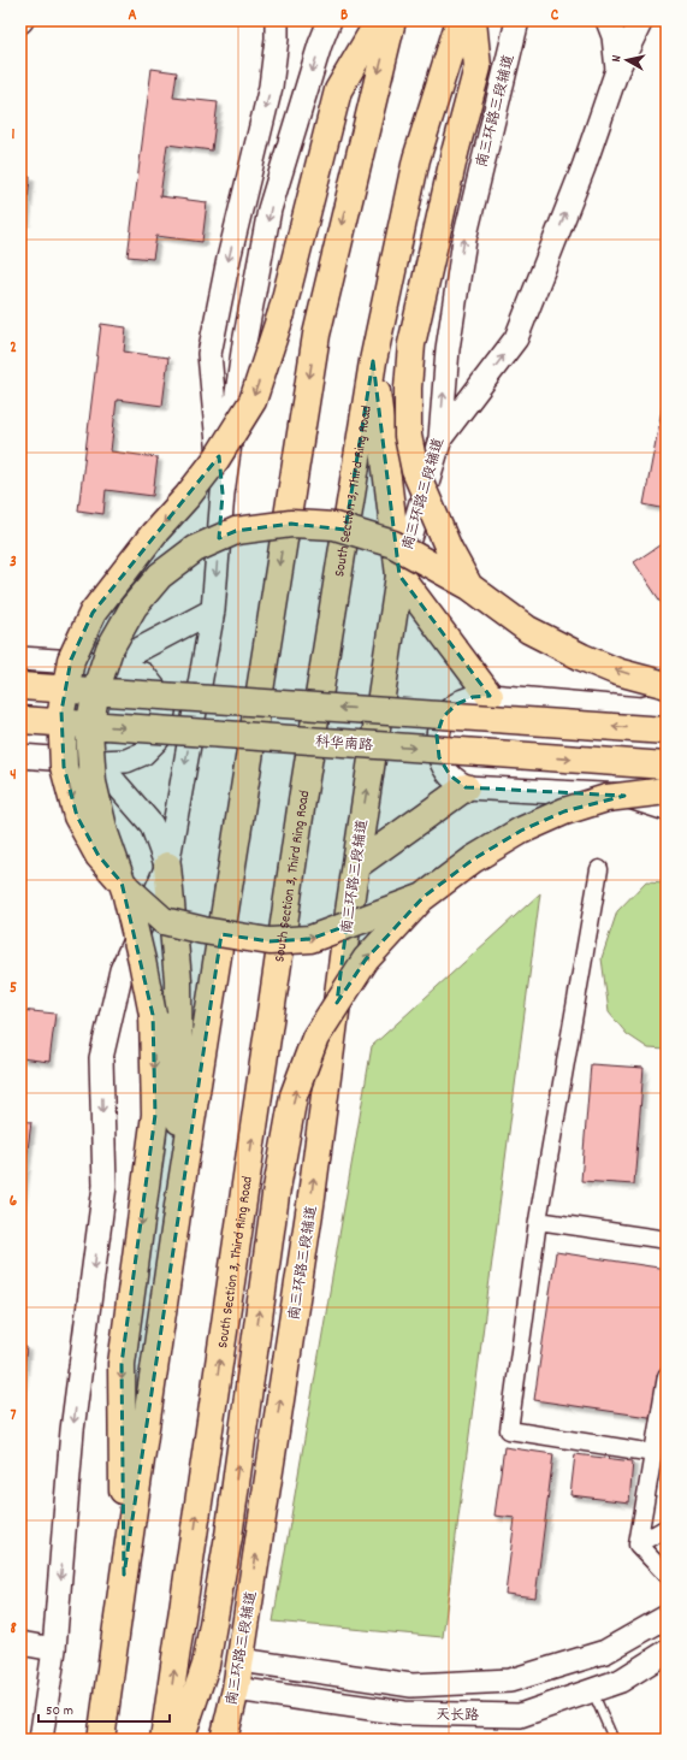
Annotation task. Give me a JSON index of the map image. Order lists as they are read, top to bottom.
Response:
{
  "streets": {
    "main road": [
      "南三环路三段辅道",
      "South Section 3, Third Ring Road",
      "科华南路",
      "天长路"
    ]
  },
  "crossings": [
    ["南三环路三段辅道", "天长路"]
  ],
  "scale_bar": "50 m",
  "north": "left",
  "grid": {
    "columns": ["A", "B", "C"],
    "rows": [
      "1",
      "2",
      "3",
      "4",
      "5",
      "6",
      "7",
      "8"
    ]
  }
}
